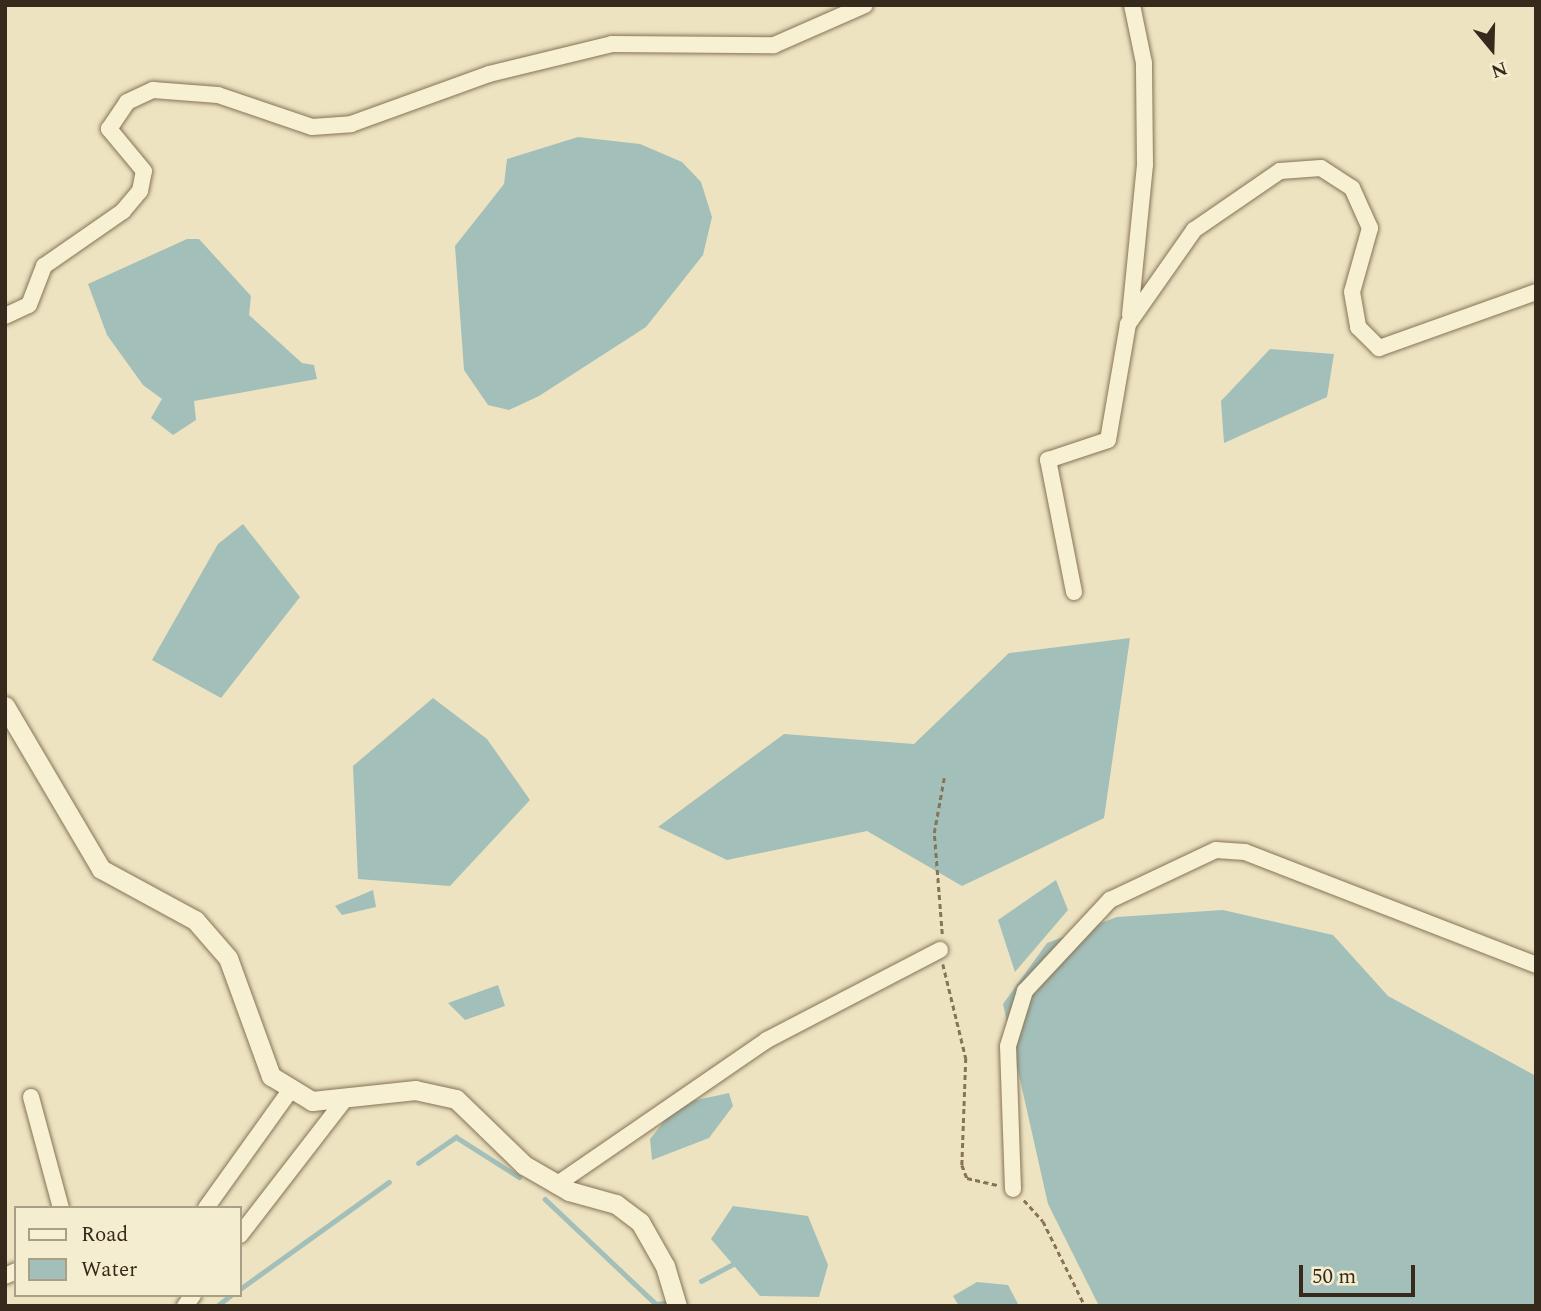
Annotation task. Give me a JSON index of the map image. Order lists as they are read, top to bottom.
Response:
{
  "legend": ["Road", "Water"],
  "scale_bar": "50 m",
  "north": "bottom"
}
